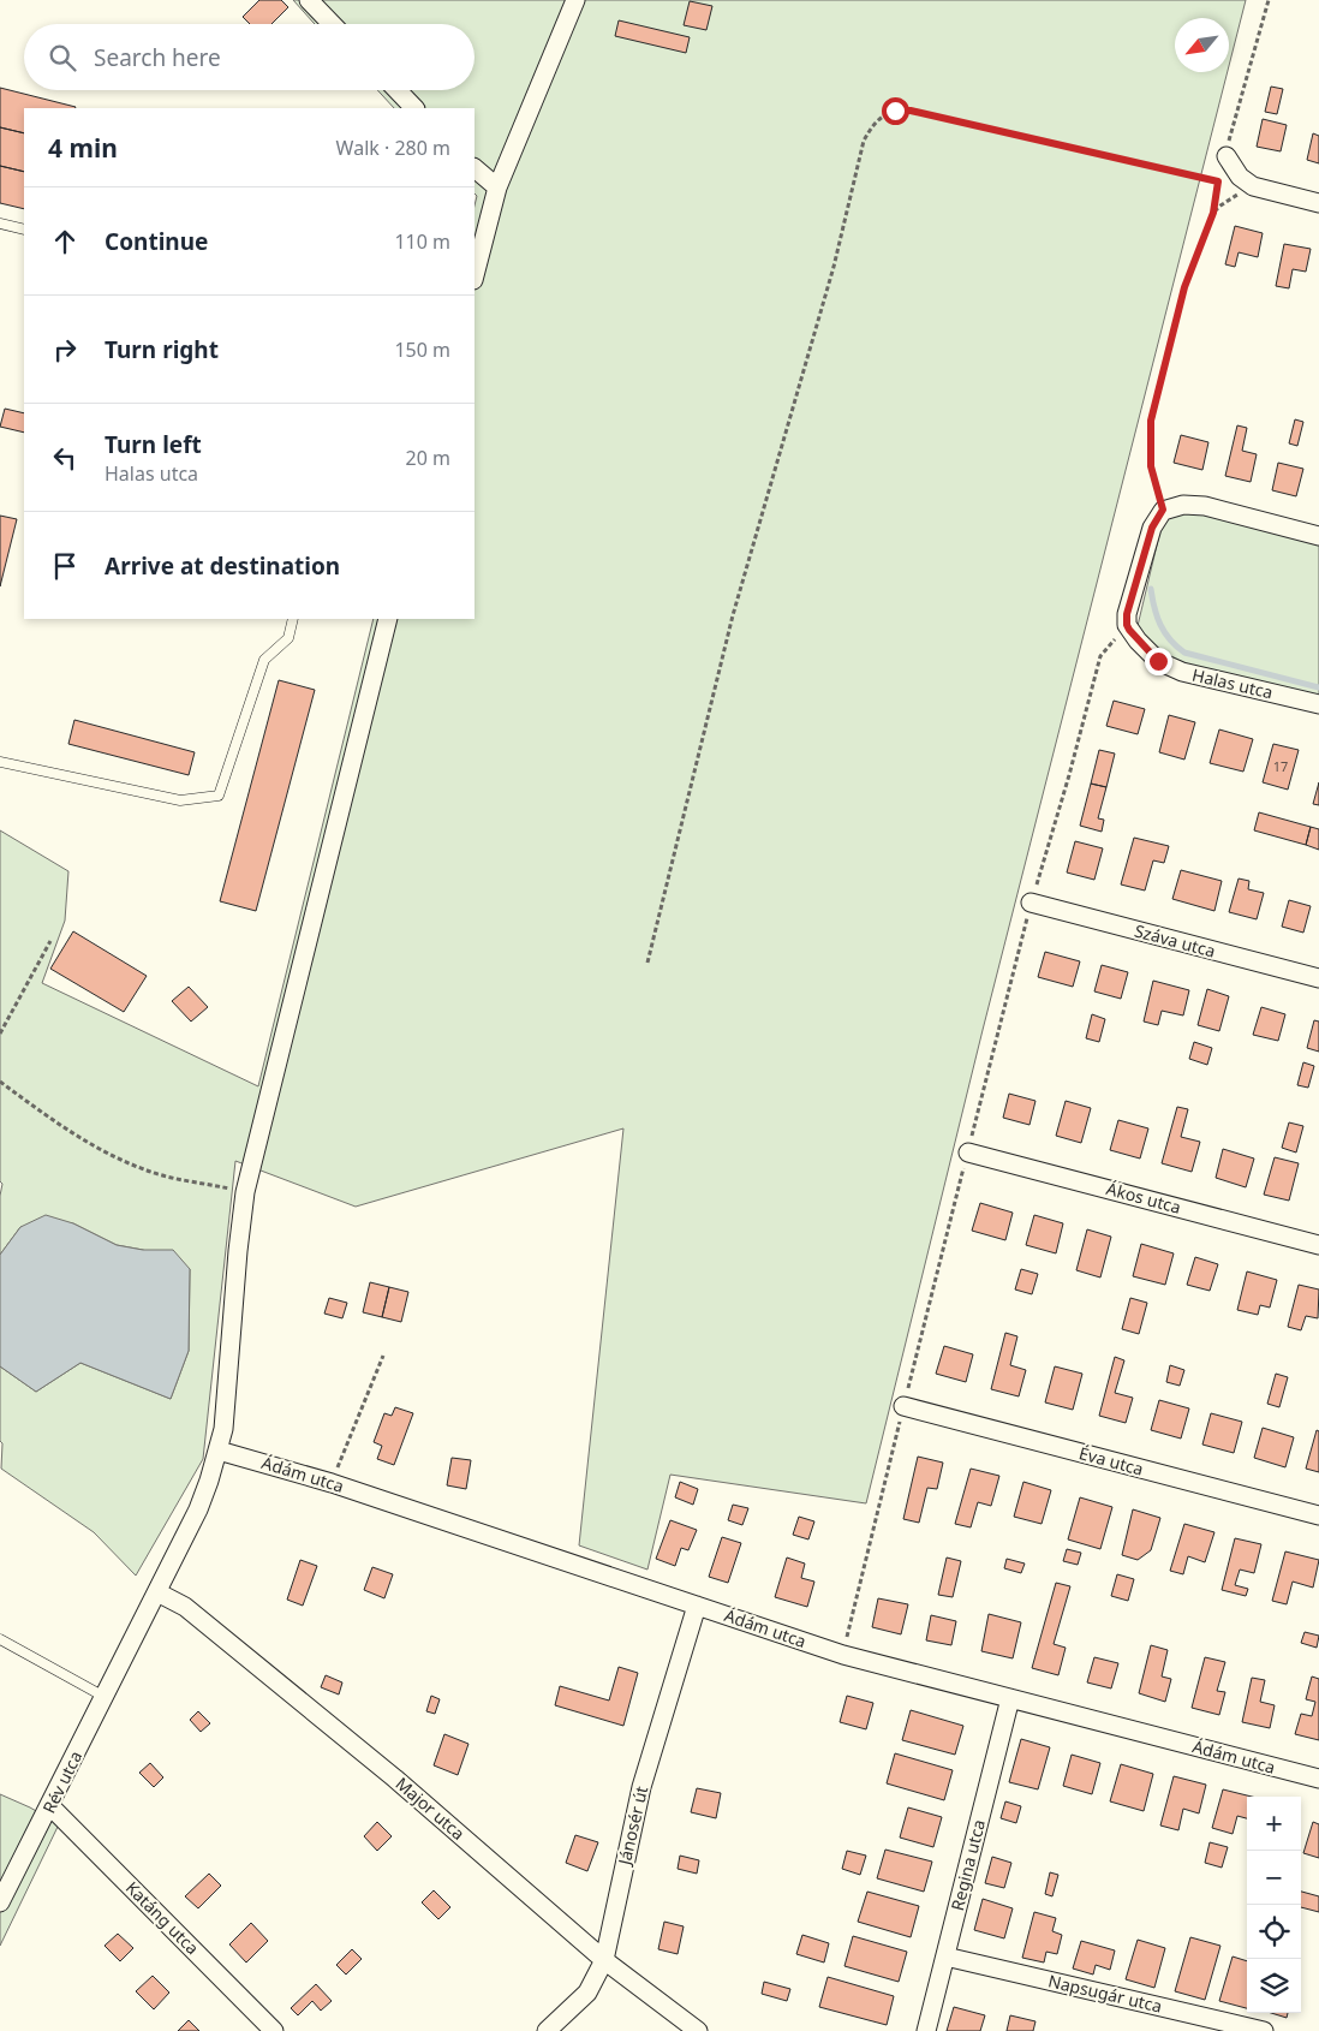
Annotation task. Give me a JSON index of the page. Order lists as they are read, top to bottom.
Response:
{
  "streets": {
    "street": [
      "Halas utca",
      "Száva utca",
      "Ákos utca",
      "Éva utca",
      "Ádám utca",
      "Rév utca",
      "Major utca",
      "Jánosér út",
      "Regina utca",
      "Katáng utca",
      "Napsugár utca"
    ]
  },
  "crossings": [
    ["Ádám utca", "Rév utca"],
    ["Ádám utca", "Jánosér út"],
    ["Ádám utca", "Regina utca"],
    ["Rév utca", "Major utca"],
    ["Rév utca", "Katáng utca"],
    ["Major utca", "Jánosér út"],
    ["Regina utca", "Napsugár utca"]
  ],
  "house_numbers": ["17"],
  "north": "bottom left",
  "page": {
    "search": "Search here",
    "heading": ["4 min", "Walk · 280 m"],
    "list": [
      ["Continue", "110 m"],
      ["Turn right", "150 m"],
      ["Turn left", "Halas utca", "20 m"],
      "Arrive at destination"
    ],
    "map_buttons": ["+", "−"]
  }
}
